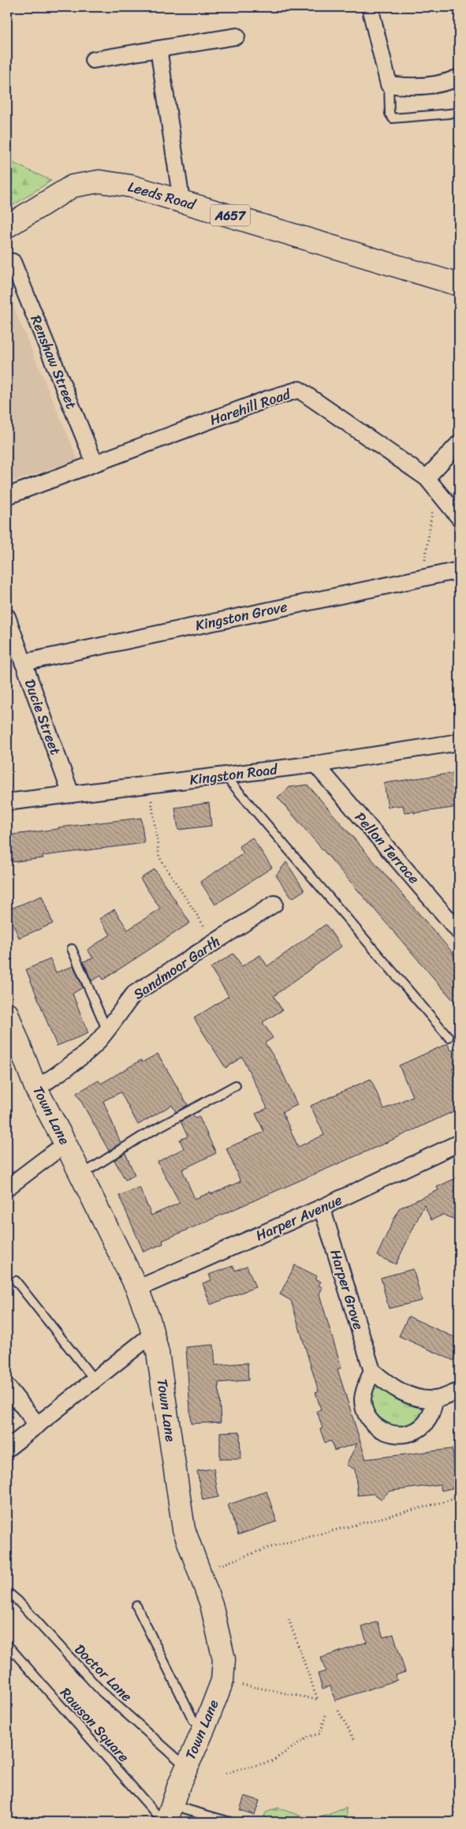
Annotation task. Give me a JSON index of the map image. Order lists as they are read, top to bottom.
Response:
{
  "streets": {
    "street": [
      "Leeds Road",
      "A657",
      "Renshaw Street",
      "Harehill Road",
      "Kingston Grove",
      "Ducie Street",
      "Kingston Road",
      "Pellon Terrace",
      "Sandmoor Garth",
      "Town Lane",
      "Harper Avenue",
      "Harper Grove"
    ],
    "lane": ["Doctor Lane", "Rawson Square"]
  },
  "crossings": [
    ["Renshaw Street", "Harehill Road"],
    ["Kingston Grove", "Ducie Street"],
    ["Ducie Street", "Kingston Road"],
    ["Kingston Road", "Pellon Terrace"],
    ["Sandmoor Garth", "Town Lane"],
    ["Town Lane", "Harper Avenue"],
    ["Town Lane", "Doctor Lane"],
    ["Town Lane", "Rawson Square"],
    ["Harper Avenue", "Harper Grove"]
  ]
}
